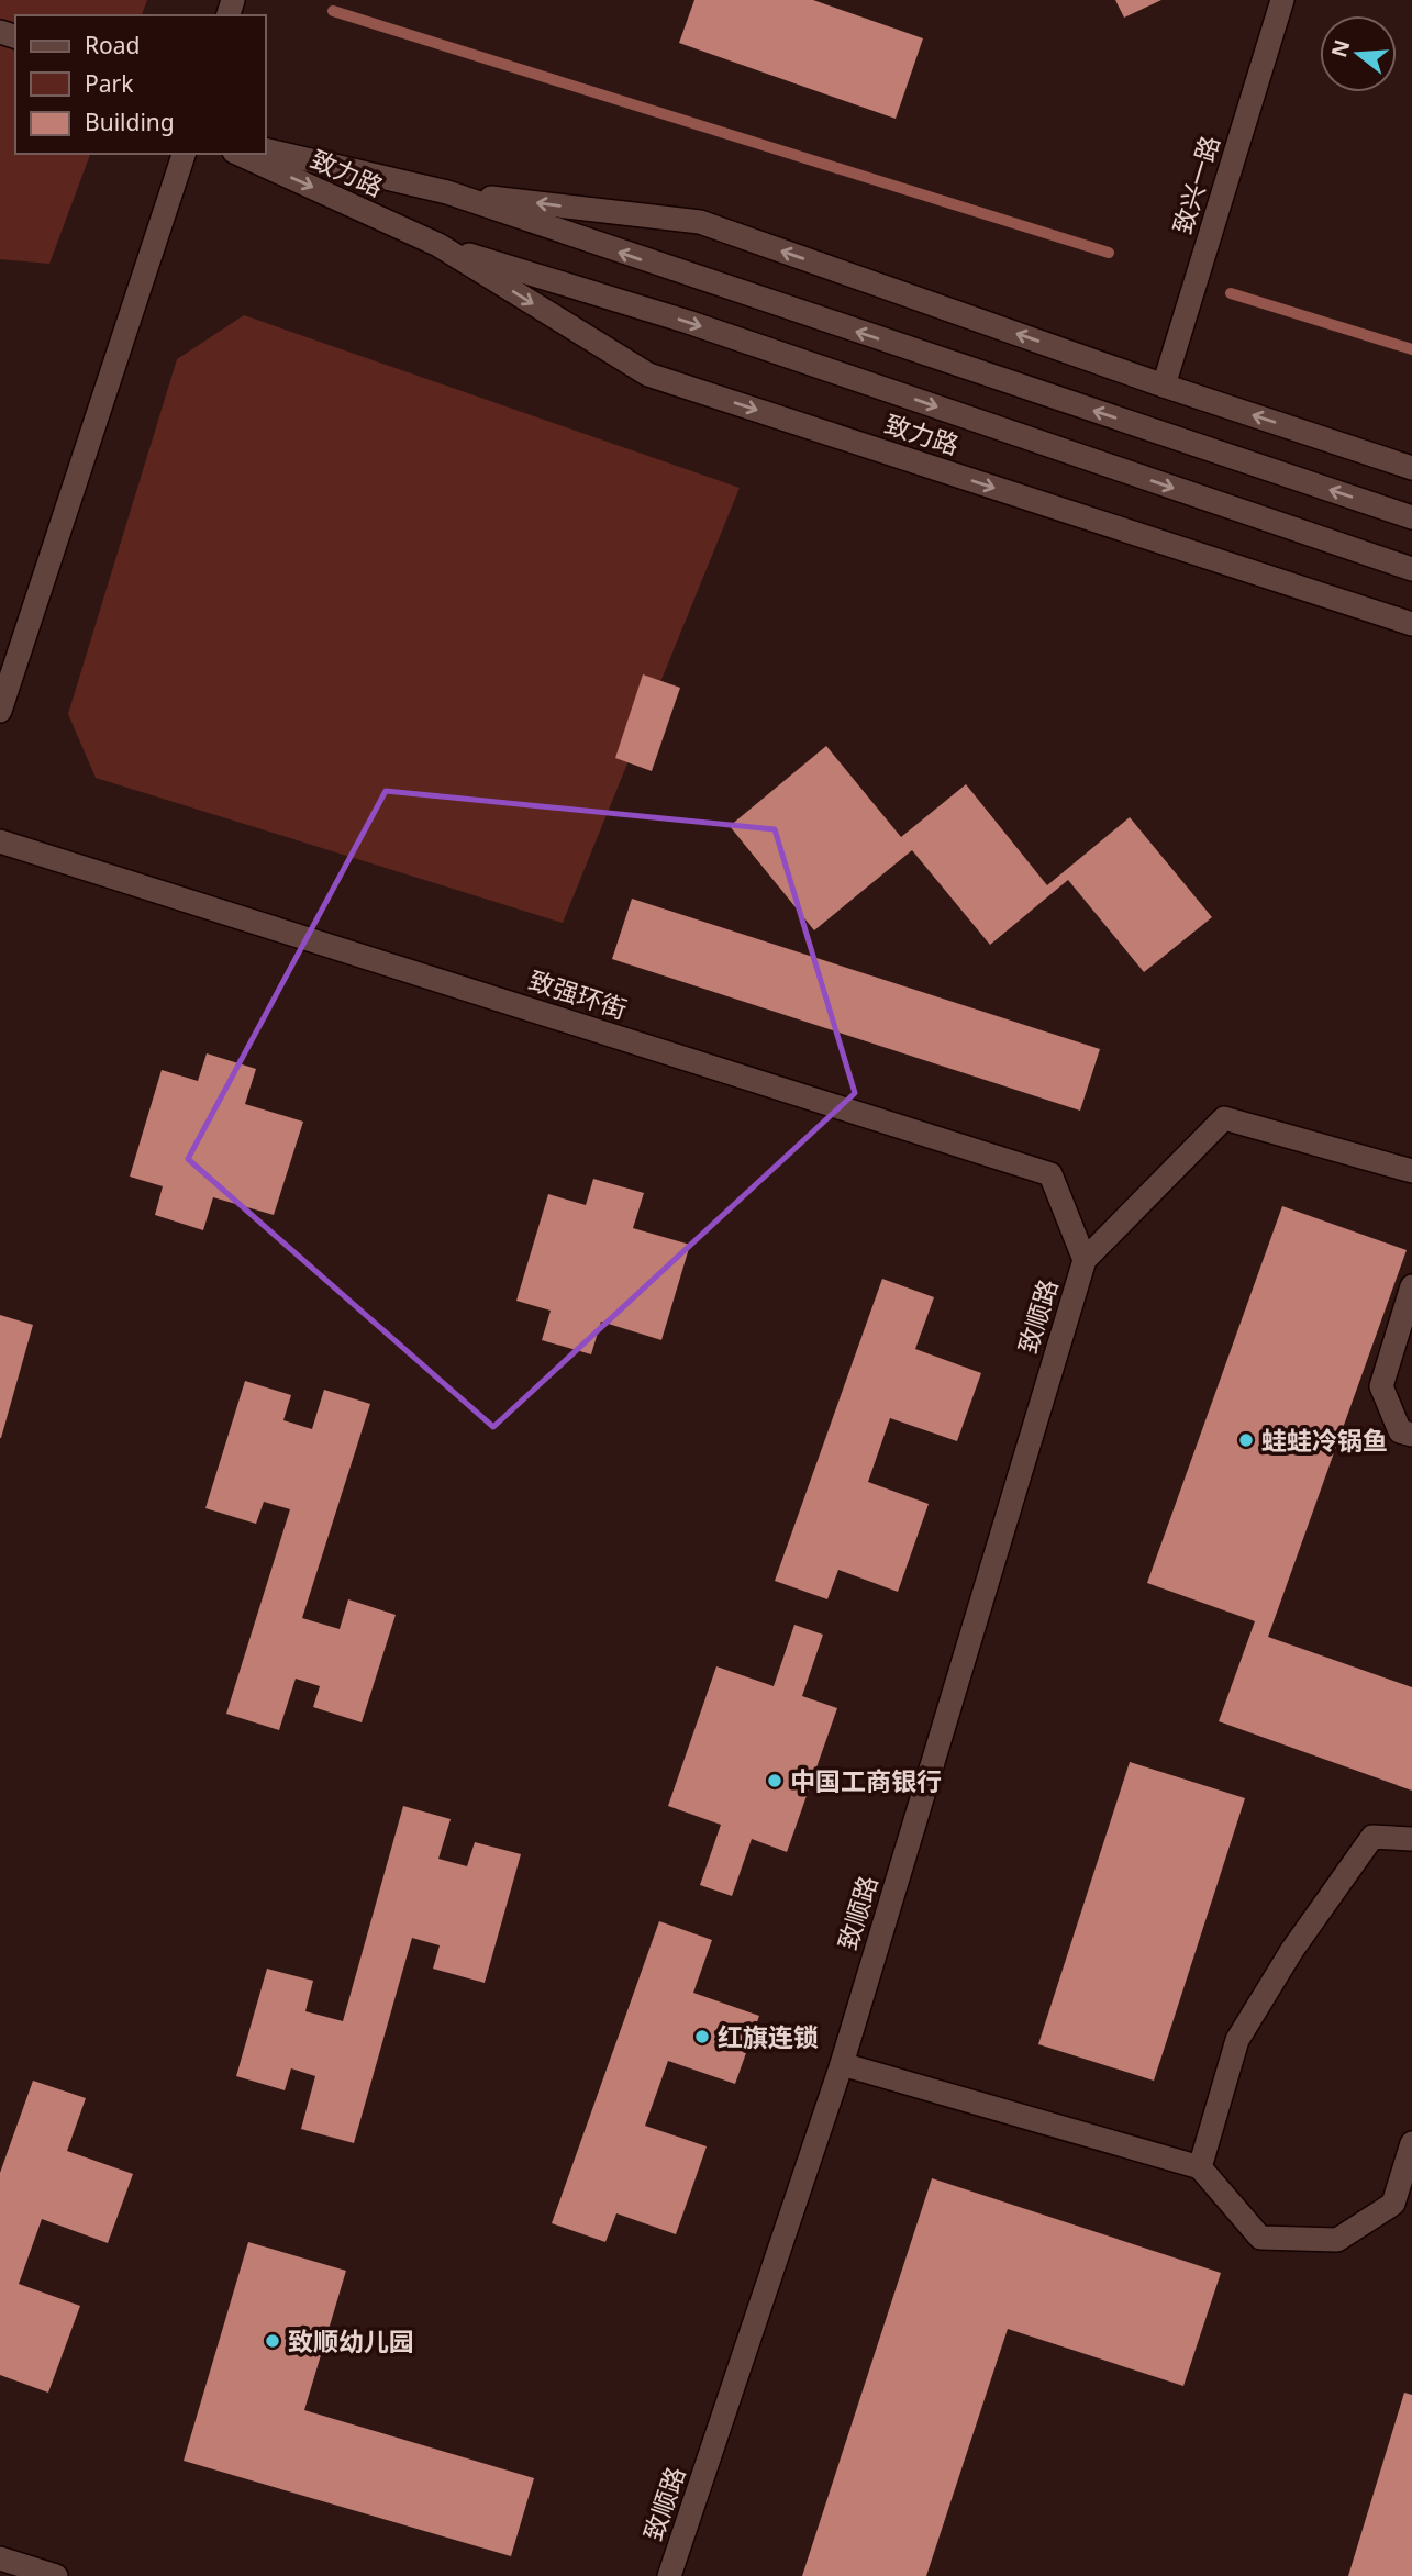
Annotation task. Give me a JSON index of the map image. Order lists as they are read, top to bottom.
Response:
{
  "streets": {
    "street": [
      "致力路",
      "致兴一路",
      "致强环街",
      "致顺路"
    ]
  },
  "crossings": [
    ["致力路", "致兴一路"],
    ["致强环街", "致顺路"]
  ],
  "places": [
    "蛙蛙冷锅鱼",
    "中国工商银行",
    "红旗连锁",
    "致顺幼儿园"
  ],
  "legend": ["Road", "Park", "Building"],
  "north": "left"
}
